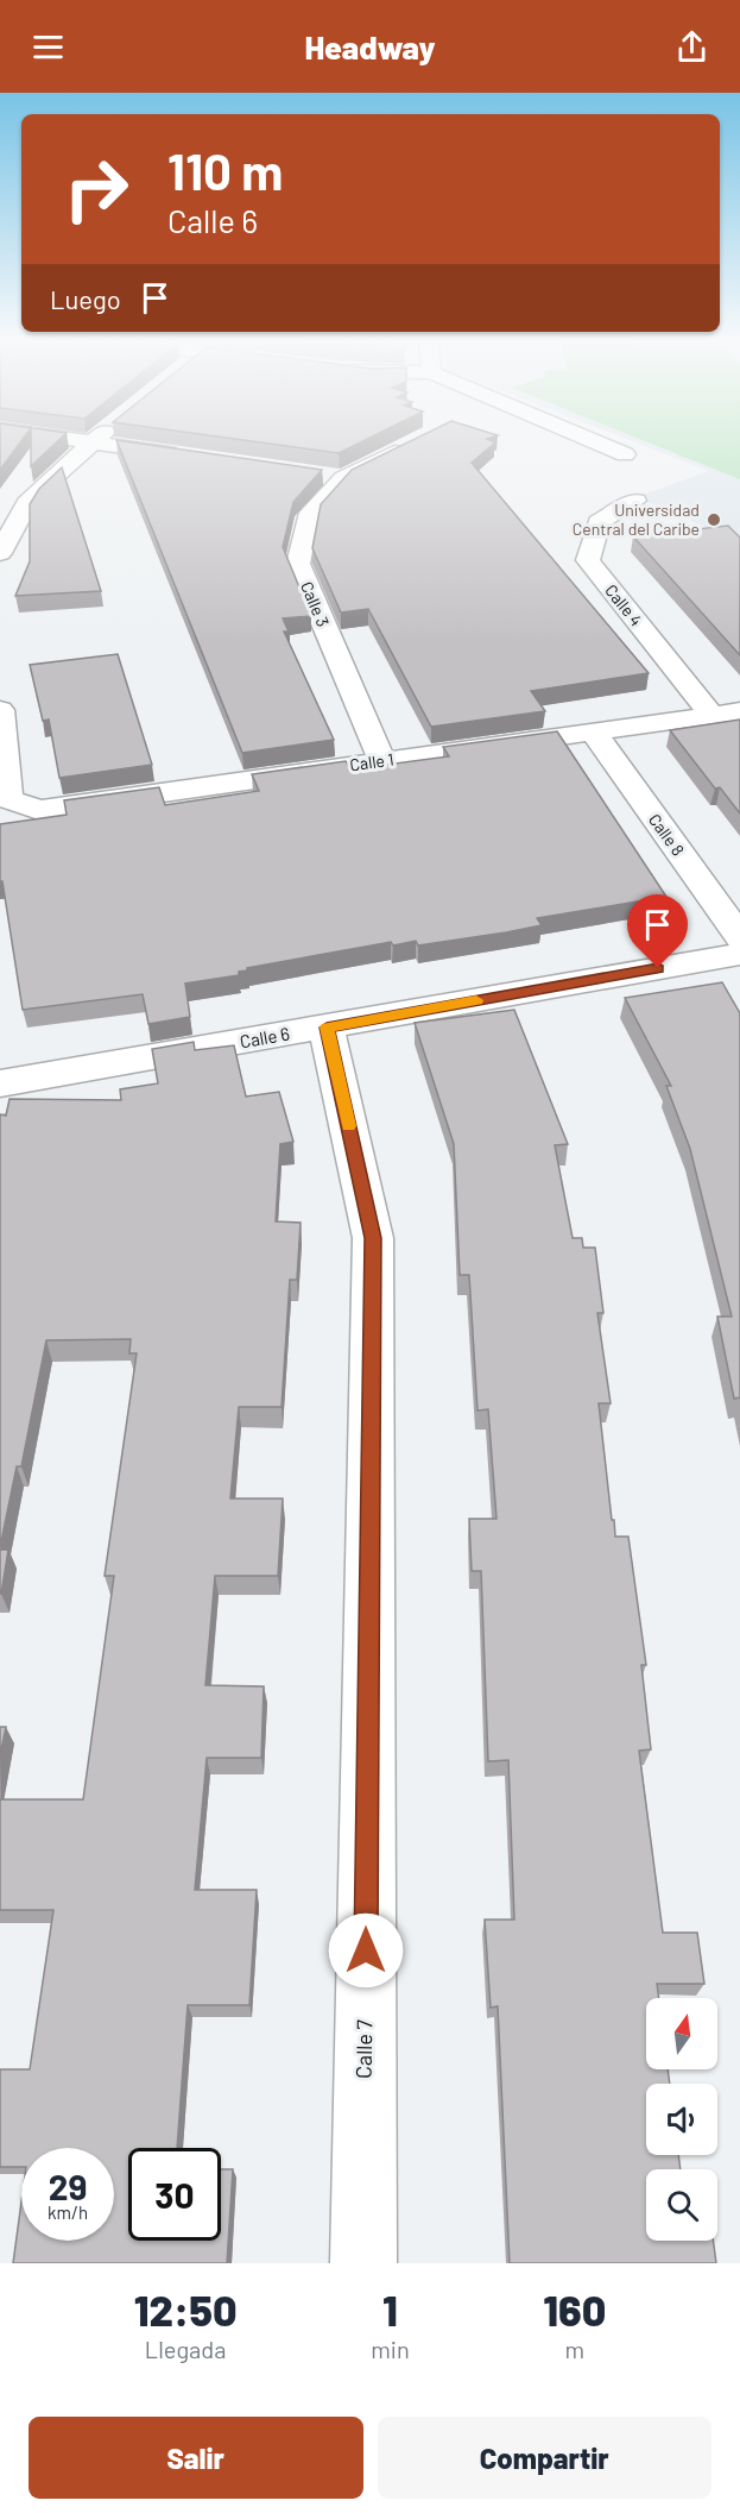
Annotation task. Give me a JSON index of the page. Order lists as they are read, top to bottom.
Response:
{
  "streets": {
    "street": [
      "Calle 3",
      "Calle 4",
      "Calle 1",
      "Calle 8",
      "Calle 6",
      "Calle 7"
    ]
  },
  "crossings": [
    ["Calle 3", "Calle 1"],
    ["Calle 4", "Calle 1"],
    ["Calle 1", "Calle 8"],
    ["Calle 6", "Calle 7"]
  ],
  "places": ["Universidad Central del Caribe"],
  "north": "top",
  "page": {
    "header": "Headway",
    "turn": ["110 m", "Calle 6"],
    "then": "Luego",
    "speed": "29 km/h",
    "limit": "30",
    "eta": [
      "12:50",
      "Llegada",
      "1",
      "min",
      "160",
      "m"
    ],
    "buttons": ["Salir", "Compartir"]
  }
}
